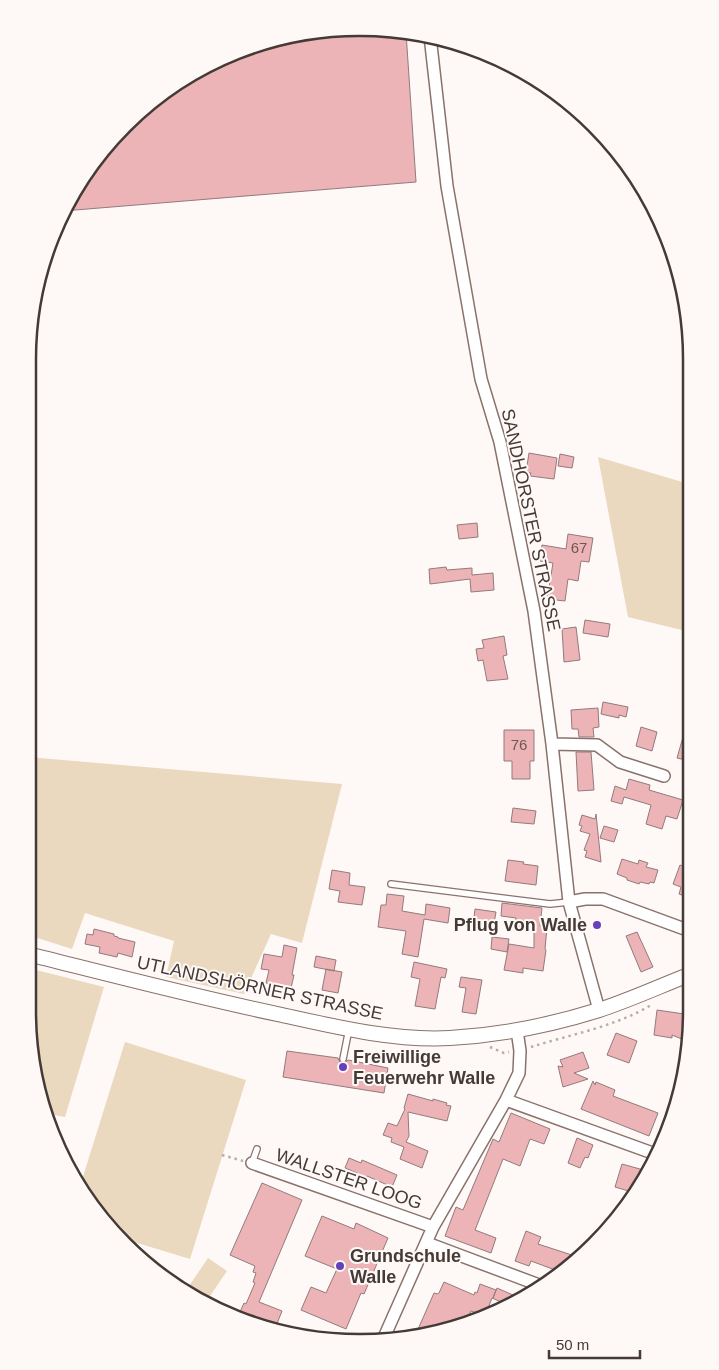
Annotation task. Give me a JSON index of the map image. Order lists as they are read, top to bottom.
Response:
{
  "streets": {
    "street": ["SANDHORSTER STRASSE", "UTLANDSHÖRNER STRASSE", "WALLSTER LOOG"]
  },
  "crossings": [
    ["SANDHORSTER STRASSE", "UTLANDSHÖRNER STRASSE"],
    ["UTLANDSHÖRNER STRASSE", "WALLSTER LOOG"]
  ],
  "places": ["Pflug von Walle", "Freiwillige Feuerwehr Walle", "Grundschule Walle"],
  "house_numbers": ["67", "76"],
  "scale_bar": "50 m"
}
